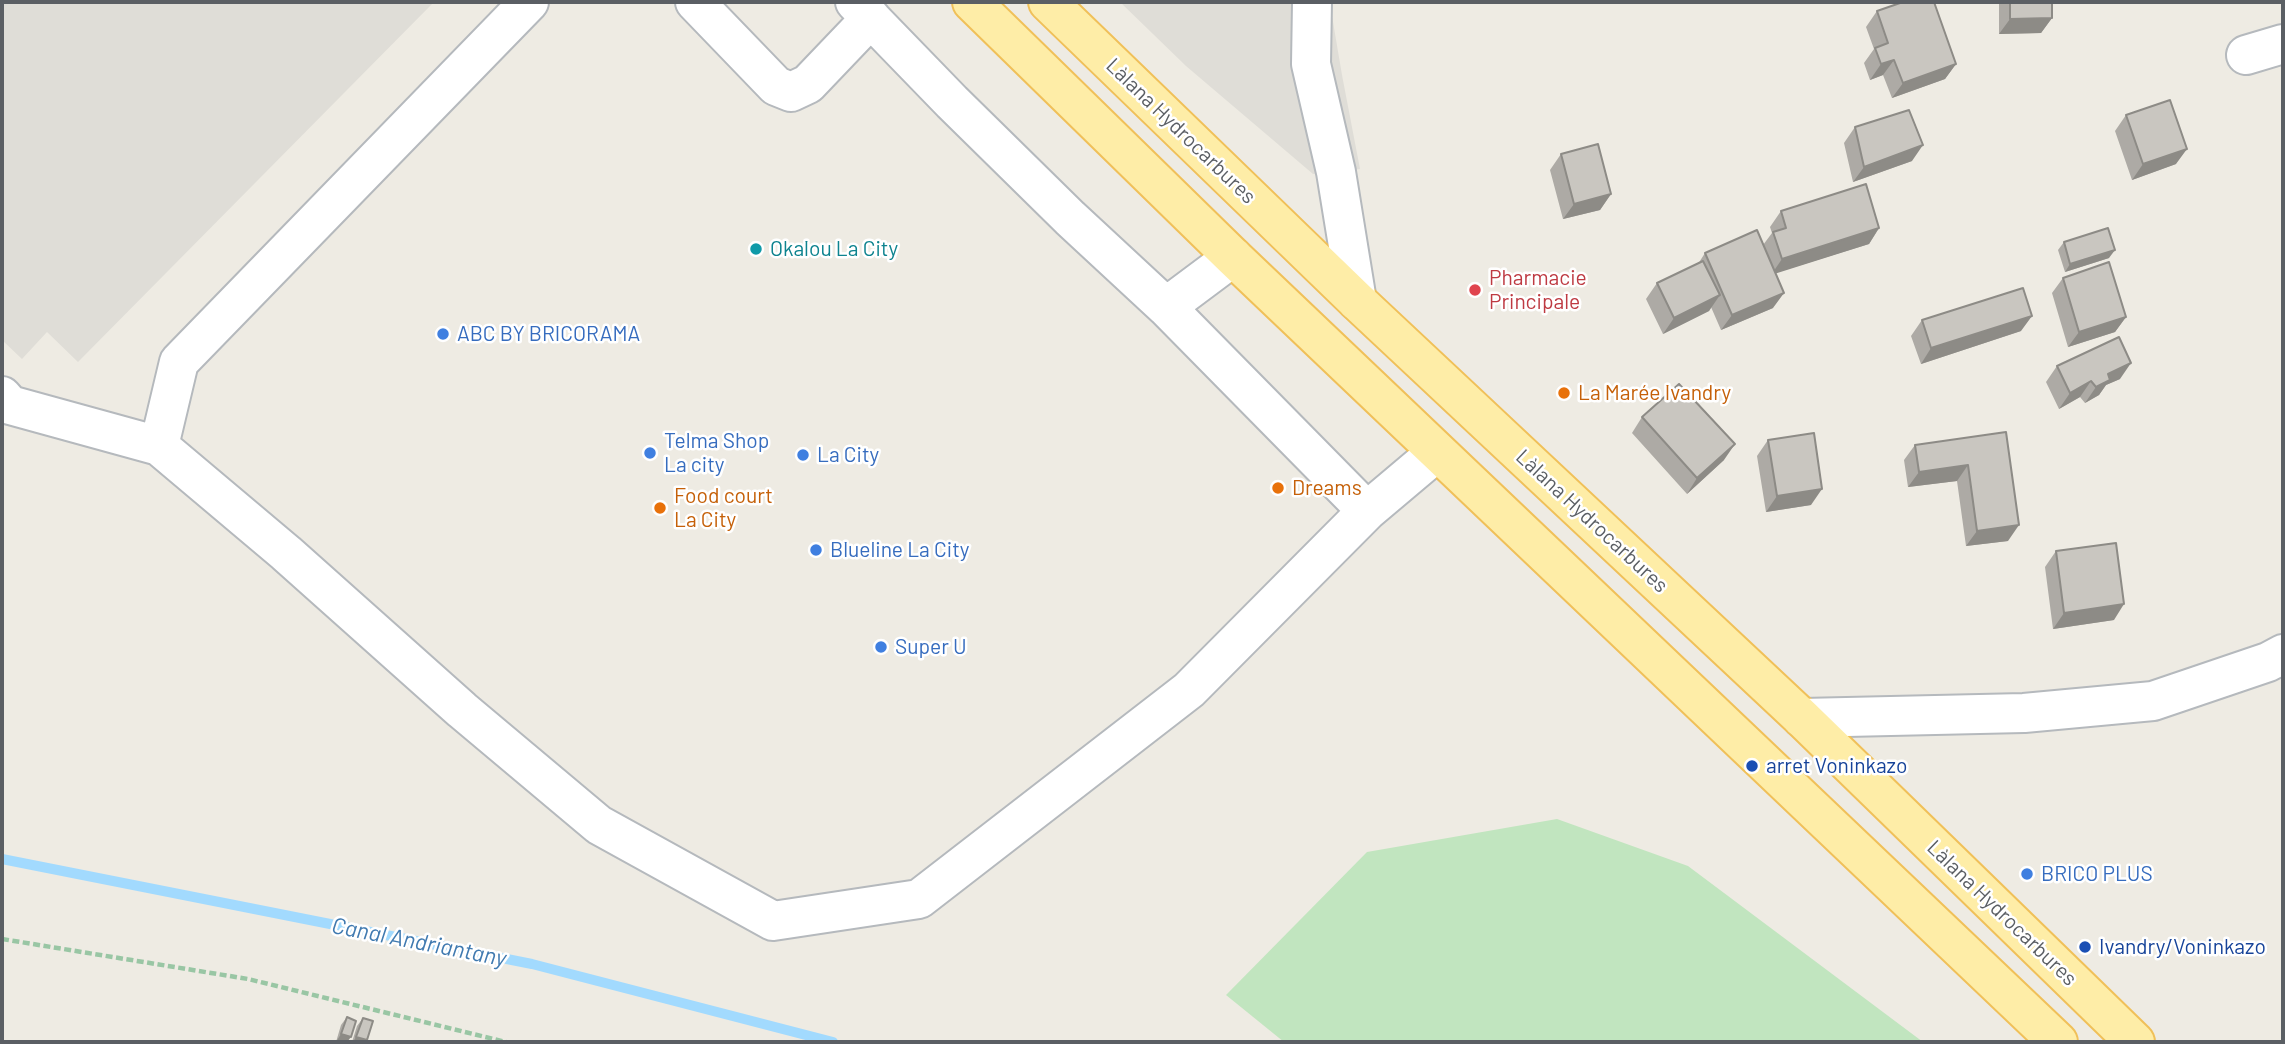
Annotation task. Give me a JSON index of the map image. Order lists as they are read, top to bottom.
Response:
{
  "streets": {
    "main road": ["Làlana Hydrocarbures"]
  },
  "water": ["Canal Andriantany"],
  "places": [
    "Okalou La City",
    "Pharmacie Principale",
    "ABC BY BRICORAMA",
    "La Marée Ivandry",
    "Telma Shop La city",
    "La City",
    "Dreams",
    "Food court La City",
    "Blueline La City",
    "Super U",
    "arret Voninkazo",
    "BRICO PLUS",
    "Ivandry/Voninkazo"
  ]
}
